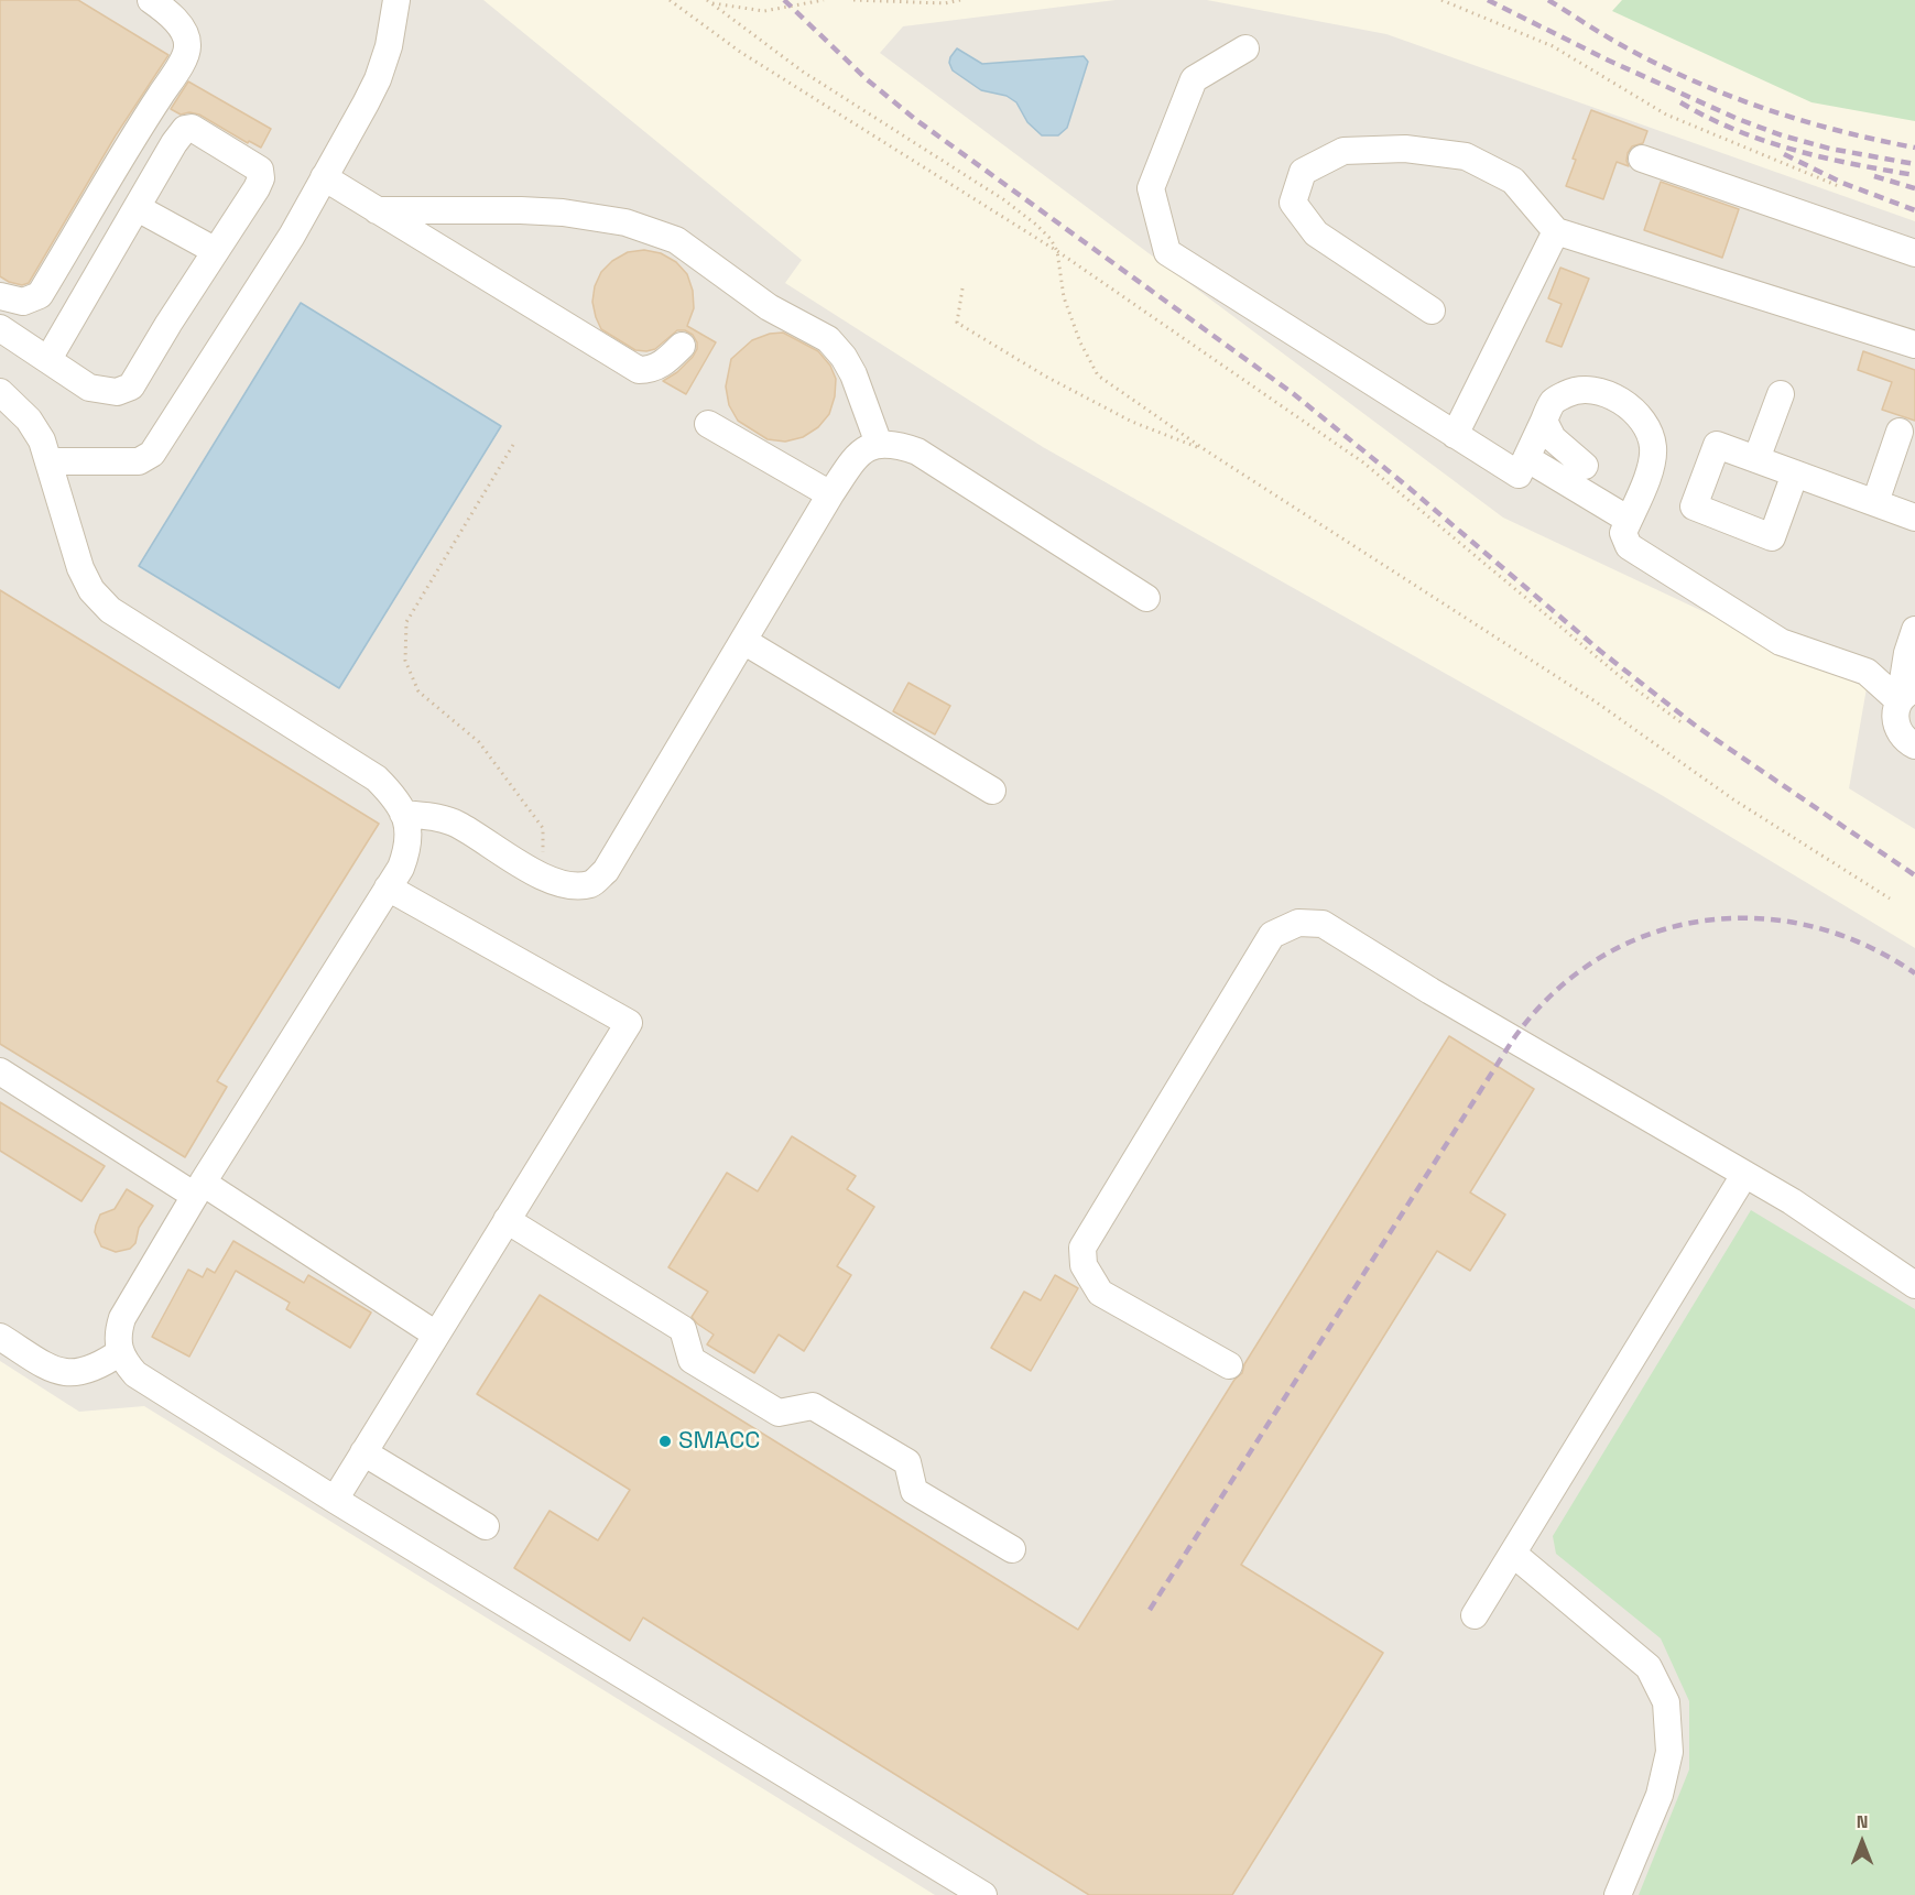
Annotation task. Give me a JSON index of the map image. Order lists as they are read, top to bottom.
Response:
{
  "places": ["SMACC"],
  "north": "top"
}
